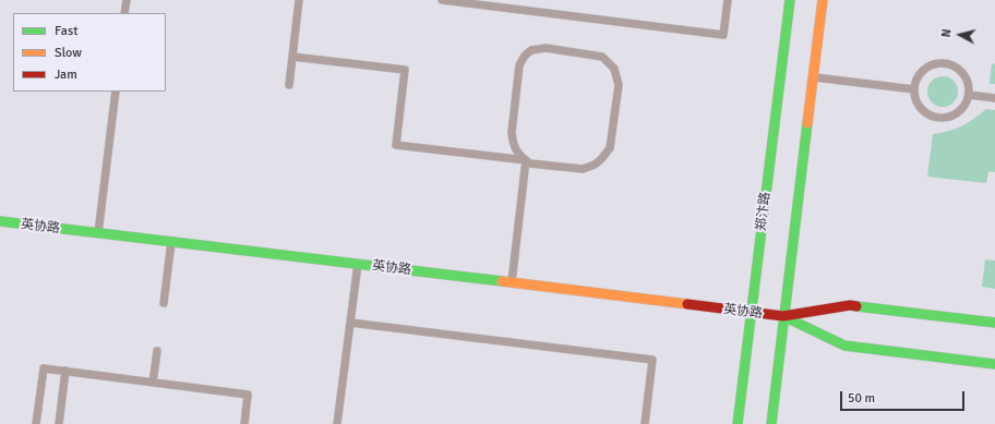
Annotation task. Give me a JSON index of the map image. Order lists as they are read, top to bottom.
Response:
{
  "streets": {
    "street": ["郑汴路", "英协路"]
  },
  "crossings": [
    ["郑汴路", "英协路"]
  ],
  "legend": ["Fast", "Slow", "Jam"],
  "scale_bar": "50 m",
  "north": "left"
}
